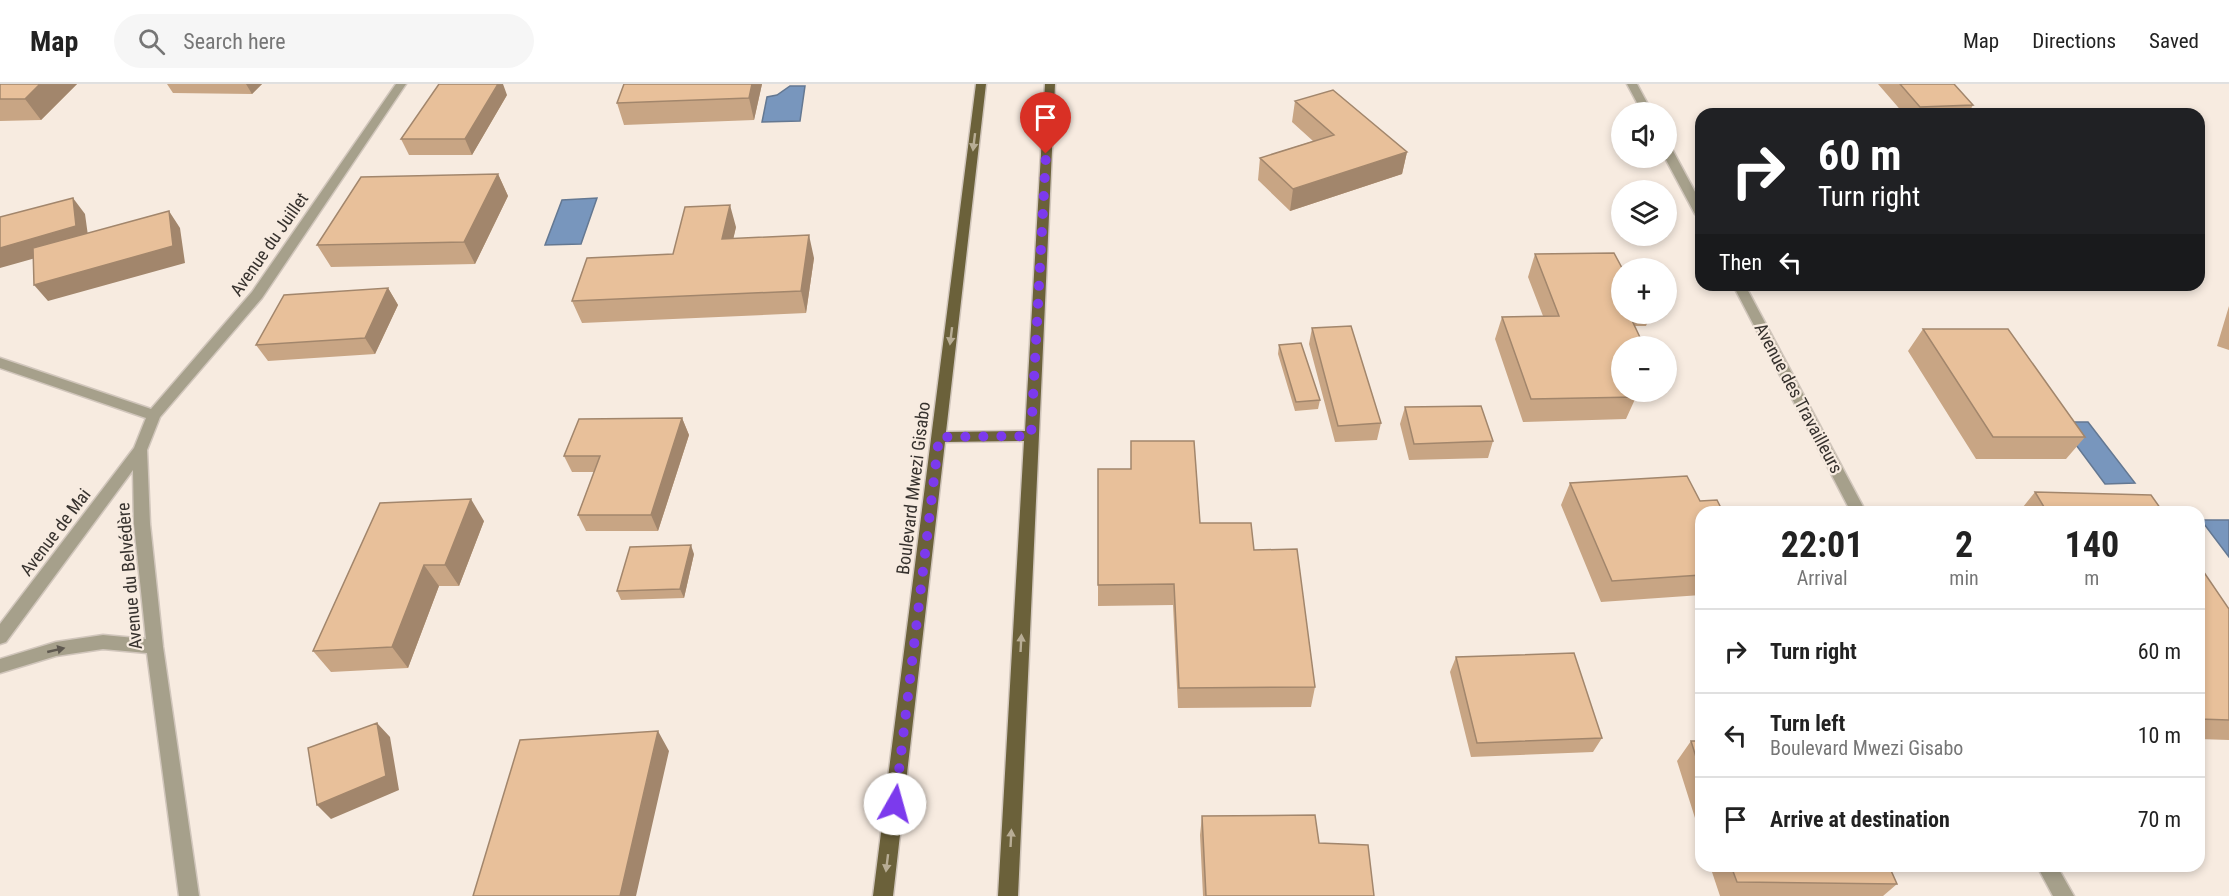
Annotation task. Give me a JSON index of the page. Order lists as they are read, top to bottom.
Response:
{
  "streets": {
    "main road": ["Boulevard Mwezi Gisabo"],
    "street": [
      "Avenue du Juillet",
      "Avenue des Travailleurs",
      "Avenue de Mai",
      "Avenue du Belvédère"
    ]
  },
  "crossings": [
    ["Avenue du Juillet", "Avenue du Belvédère"],
    ["Avenue de Mai", "Avenue du Belvédère"]
  ],
  "page": {
    "header": "Map",
    "search": "Search here",
    "nav": ["Map", "Directions", "Saved"],
    "map_buttons": ["+", "−"],
    "turn": ["60 m", "Turn right"],
    "then": "Then",
    "eta": [
      "22:01",
      "Arrival",
      "2",
      "min",
      "140",
      "m"
    ],
    "list": [
      {
        "name": "Turn right",
        "value": "60 m"
      },
      {
        "name": "Turn left",
        "note": "Boulevard Mwezi Gisabo",
        "value": "10 m"
      },
      {
        "name": "Arrive at destination",
        "value": "70 m"
      }
    ]
  }
}
